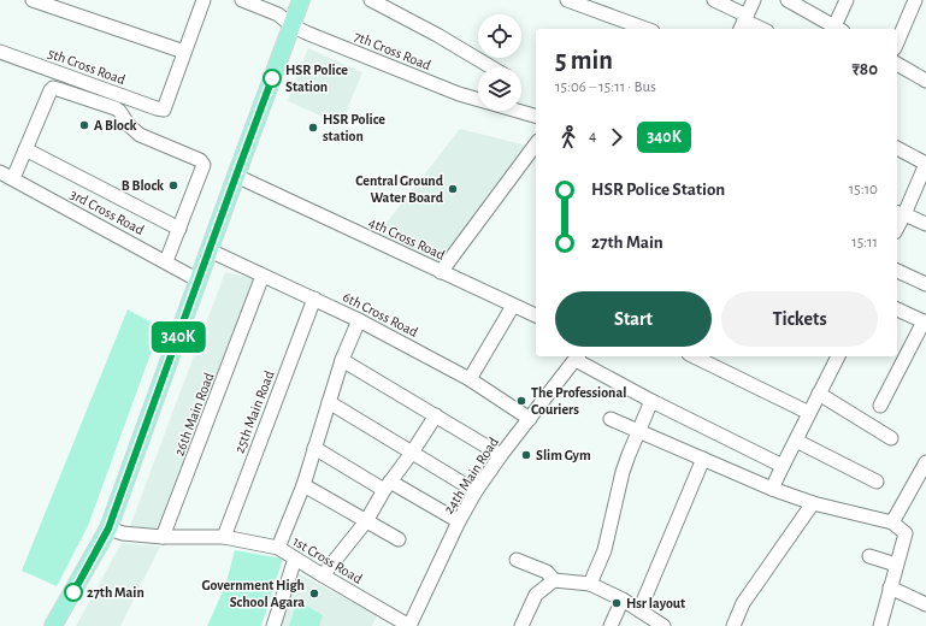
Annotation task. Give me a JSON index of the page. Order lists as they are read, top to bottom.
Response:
{
  "streets": {
    "street": [
      "7th Cross Road",
      "5th Cross Road",
      "3rd Cross Road",
      "4th Cross Road",
      "6th Cross Road",
      "25th Main Road",
      "26th Main Road",
      "24th Main Road",
      "1st Cross Road"
    ]
  },
  "crossings": [
    ["6th Cross Road", "25th Main Road"],
    ["6th Cross Road", "26th Main Road"],
    ["6th Cross Road", "24th Main Road"],
    ["25th Main Road", "1st Cross Road"],
    ["26th Main Road", "1st Cross Road"],
    ["24th Main Road", "1st Cross Road"]
  ],
  "places": [
    "HSR Police Station",
    "A Block",
    "HSR Police station",
    "B Block",
    "Central Ground Water Board",
    "The Professional Couriers",
    "Slim Gym",
    "27th Main",
    "Government High School Agara",
    "Hsr layout"
  ],
  "lines": ["bus line 340K"],
  "page": {
    "on_map": "340K",
    "heading": ["5 min", "15:06 – 15:11 · Bus", "₹80"],
    "legs": ["4", "340K"],
    "list": [
      {
        "name": "HSR Police Station",
        "value": "15:10"
      },
      {
        "name": "27th Main",
        "value": "15:11"
      }
    ],
    "buttons": ["Start", "Tickets"]
  }
}
